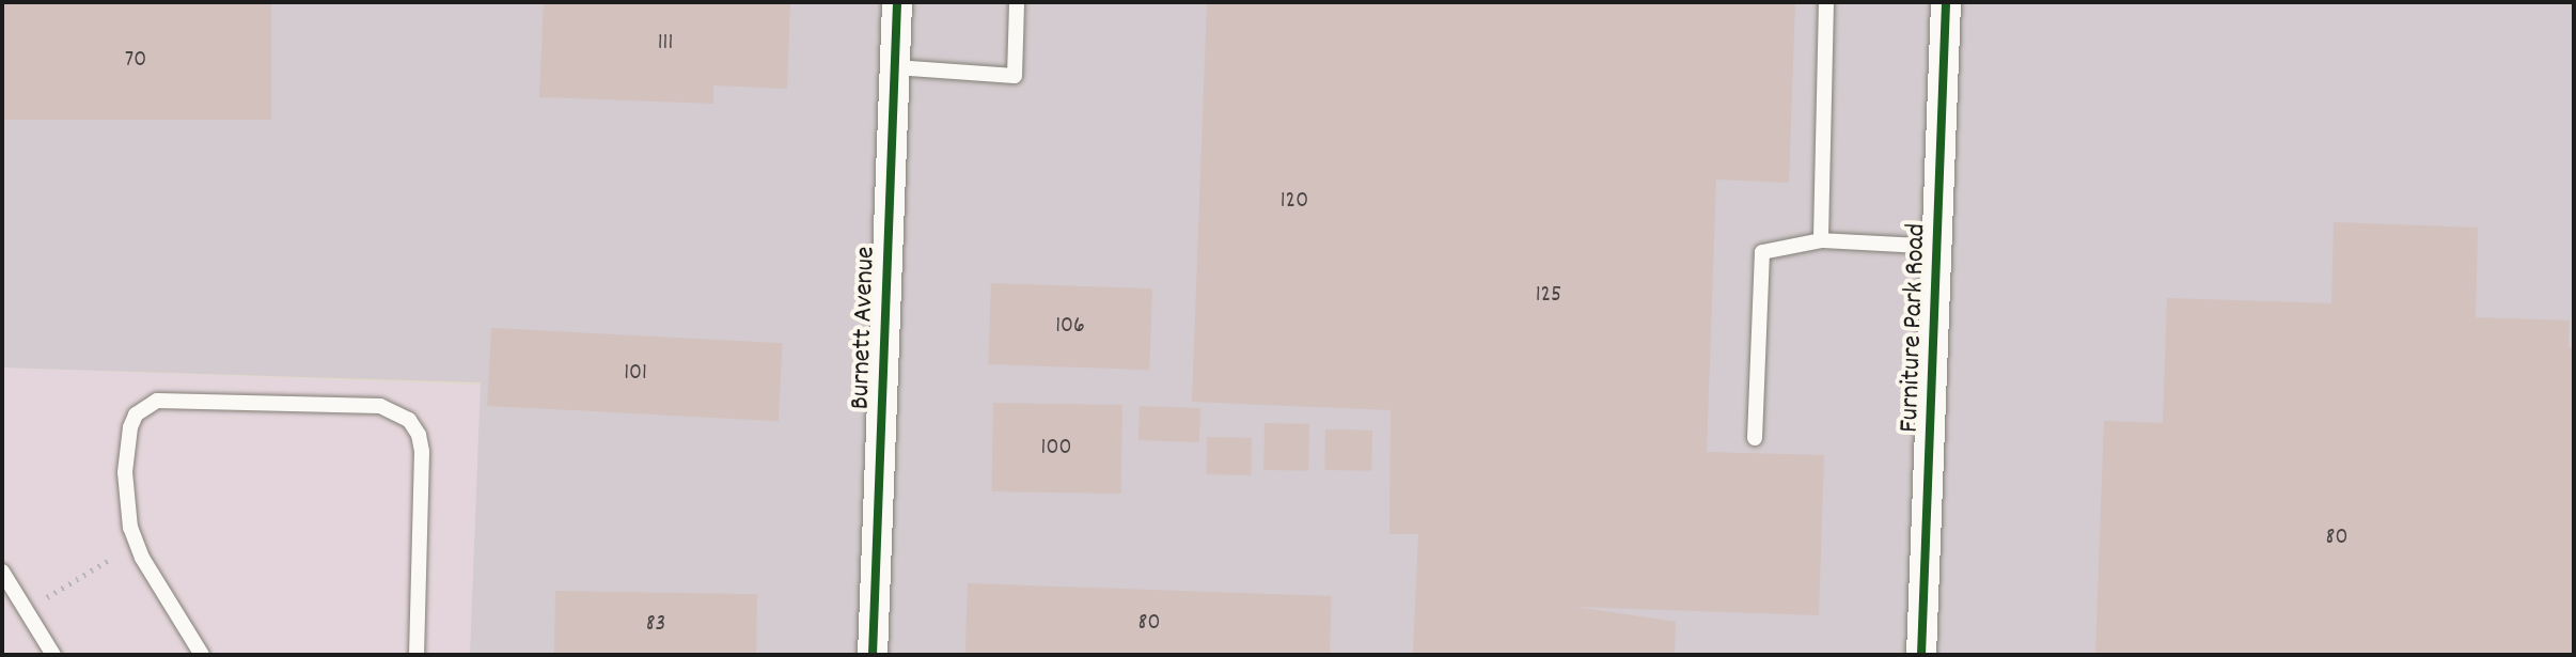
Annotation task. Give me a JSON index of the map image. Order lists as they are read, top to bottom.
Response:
{
  "streets": {
    "street": ["Burnett Avenue", "Furniture Park Road"]
  },
  "house_numbers": [
    "111",
    "70",
    "120",
    "125",
    "106",
    "101",
    "100",
    "80",
    "80",
    "83"
  ]
}
